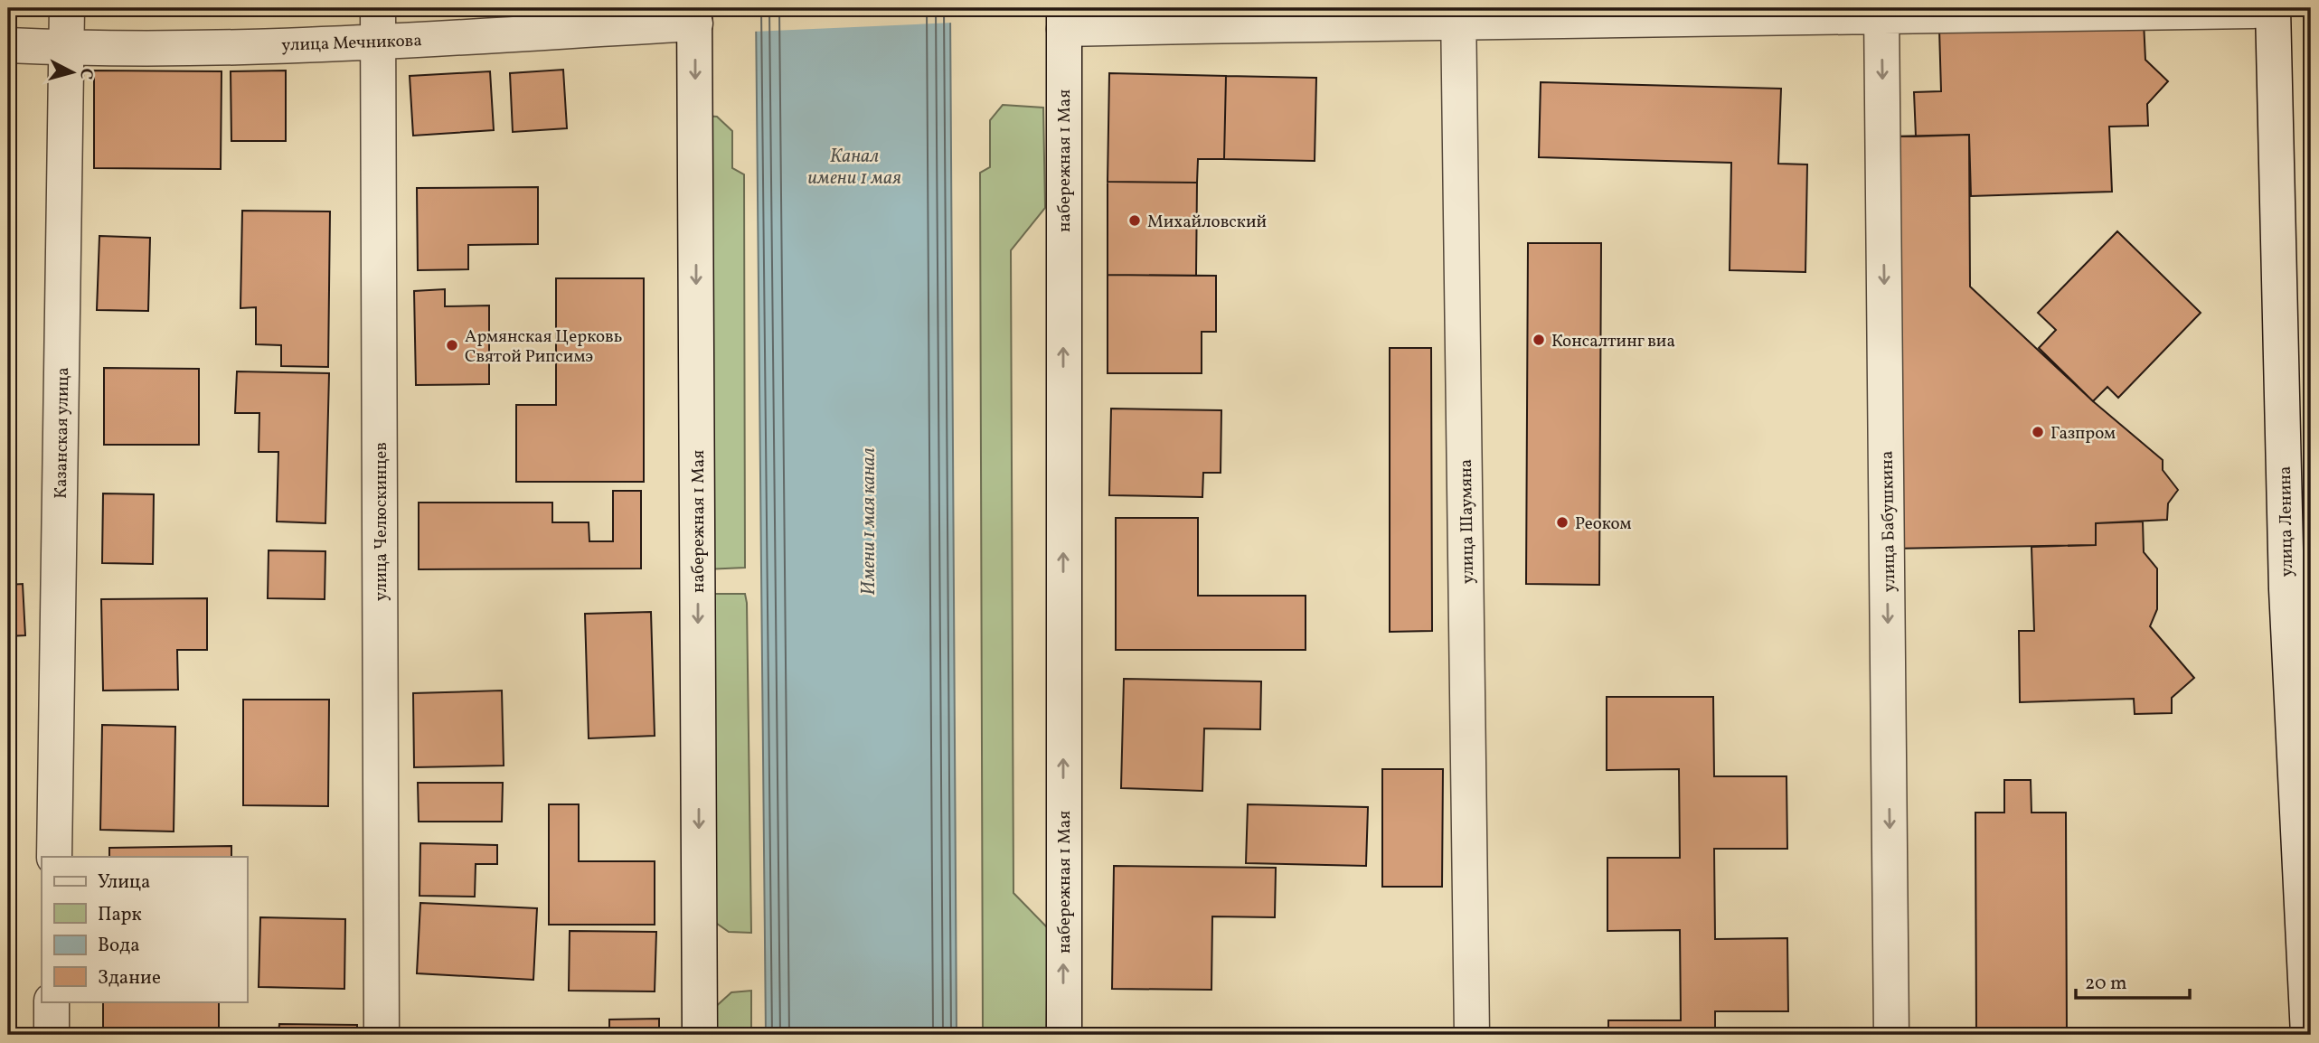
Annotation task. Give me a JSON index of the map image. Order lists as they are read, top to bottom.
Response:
{
  "streets": {
    "street": [
      "улица Мечникова",
      "набережная 1 Мая",
      "Казанская улица",
      "улица Челюскинцев",
      "улица Шаумяна",
      "улица Бабушкина",
      "улица Ленина"
    ]
  },
  "crossings": [
    ["улица Мечникова", "набережная 1 Мая"],
    ["улица Мечникова", "Казанская улица"],
    ["улица Мечникова", "улица Челюскинцев"]
  ],
  "one_way": ["улица Бабушкина"],
  "water": ["Канал имени 1 мая", "Имени 1 мая канал"],
  "places": [
    "Михайловский",
    "Консалтинг виа",
    "Армянская Церковь Святой Рипсимэ",
    "Газпром",
    "Реоком"
  ],
  "legend": [
    "Улица",
    "Парк",
    "Вода",
    "Здание"
  ],
  "scale_bar": "20 m",
  "north": "right"
}
